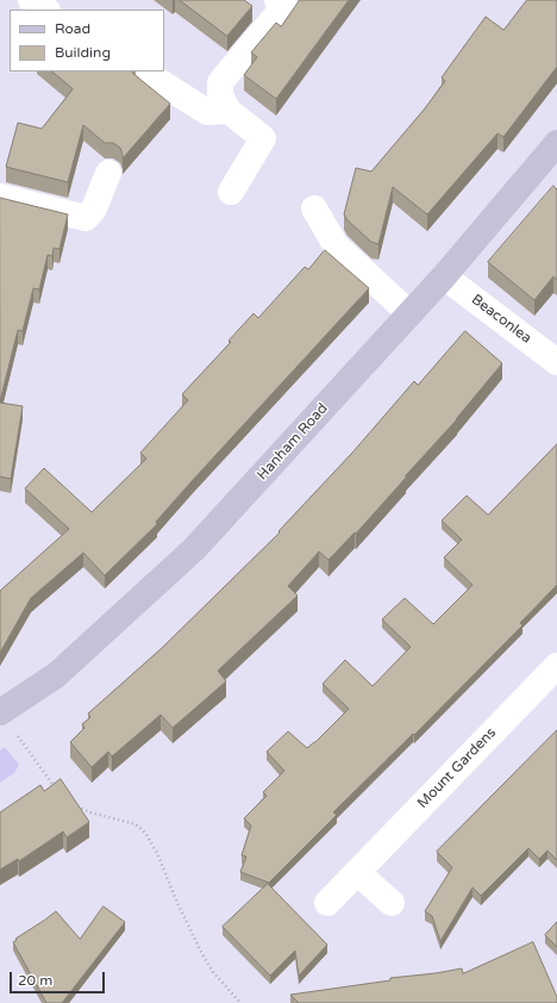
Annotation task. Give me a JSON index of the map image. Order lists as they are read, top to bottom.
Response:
{
  "streets": {
    "main road": ["Hanham Road"],
    "street": ["Beaconlea", "Mount Gardens"]
  },
  "crossings": [
    ["Beaconlea", "Hanham Road"]
  ],
  "legend": ["Road", "Building"],
  "scale_bar": "20 m"
}
